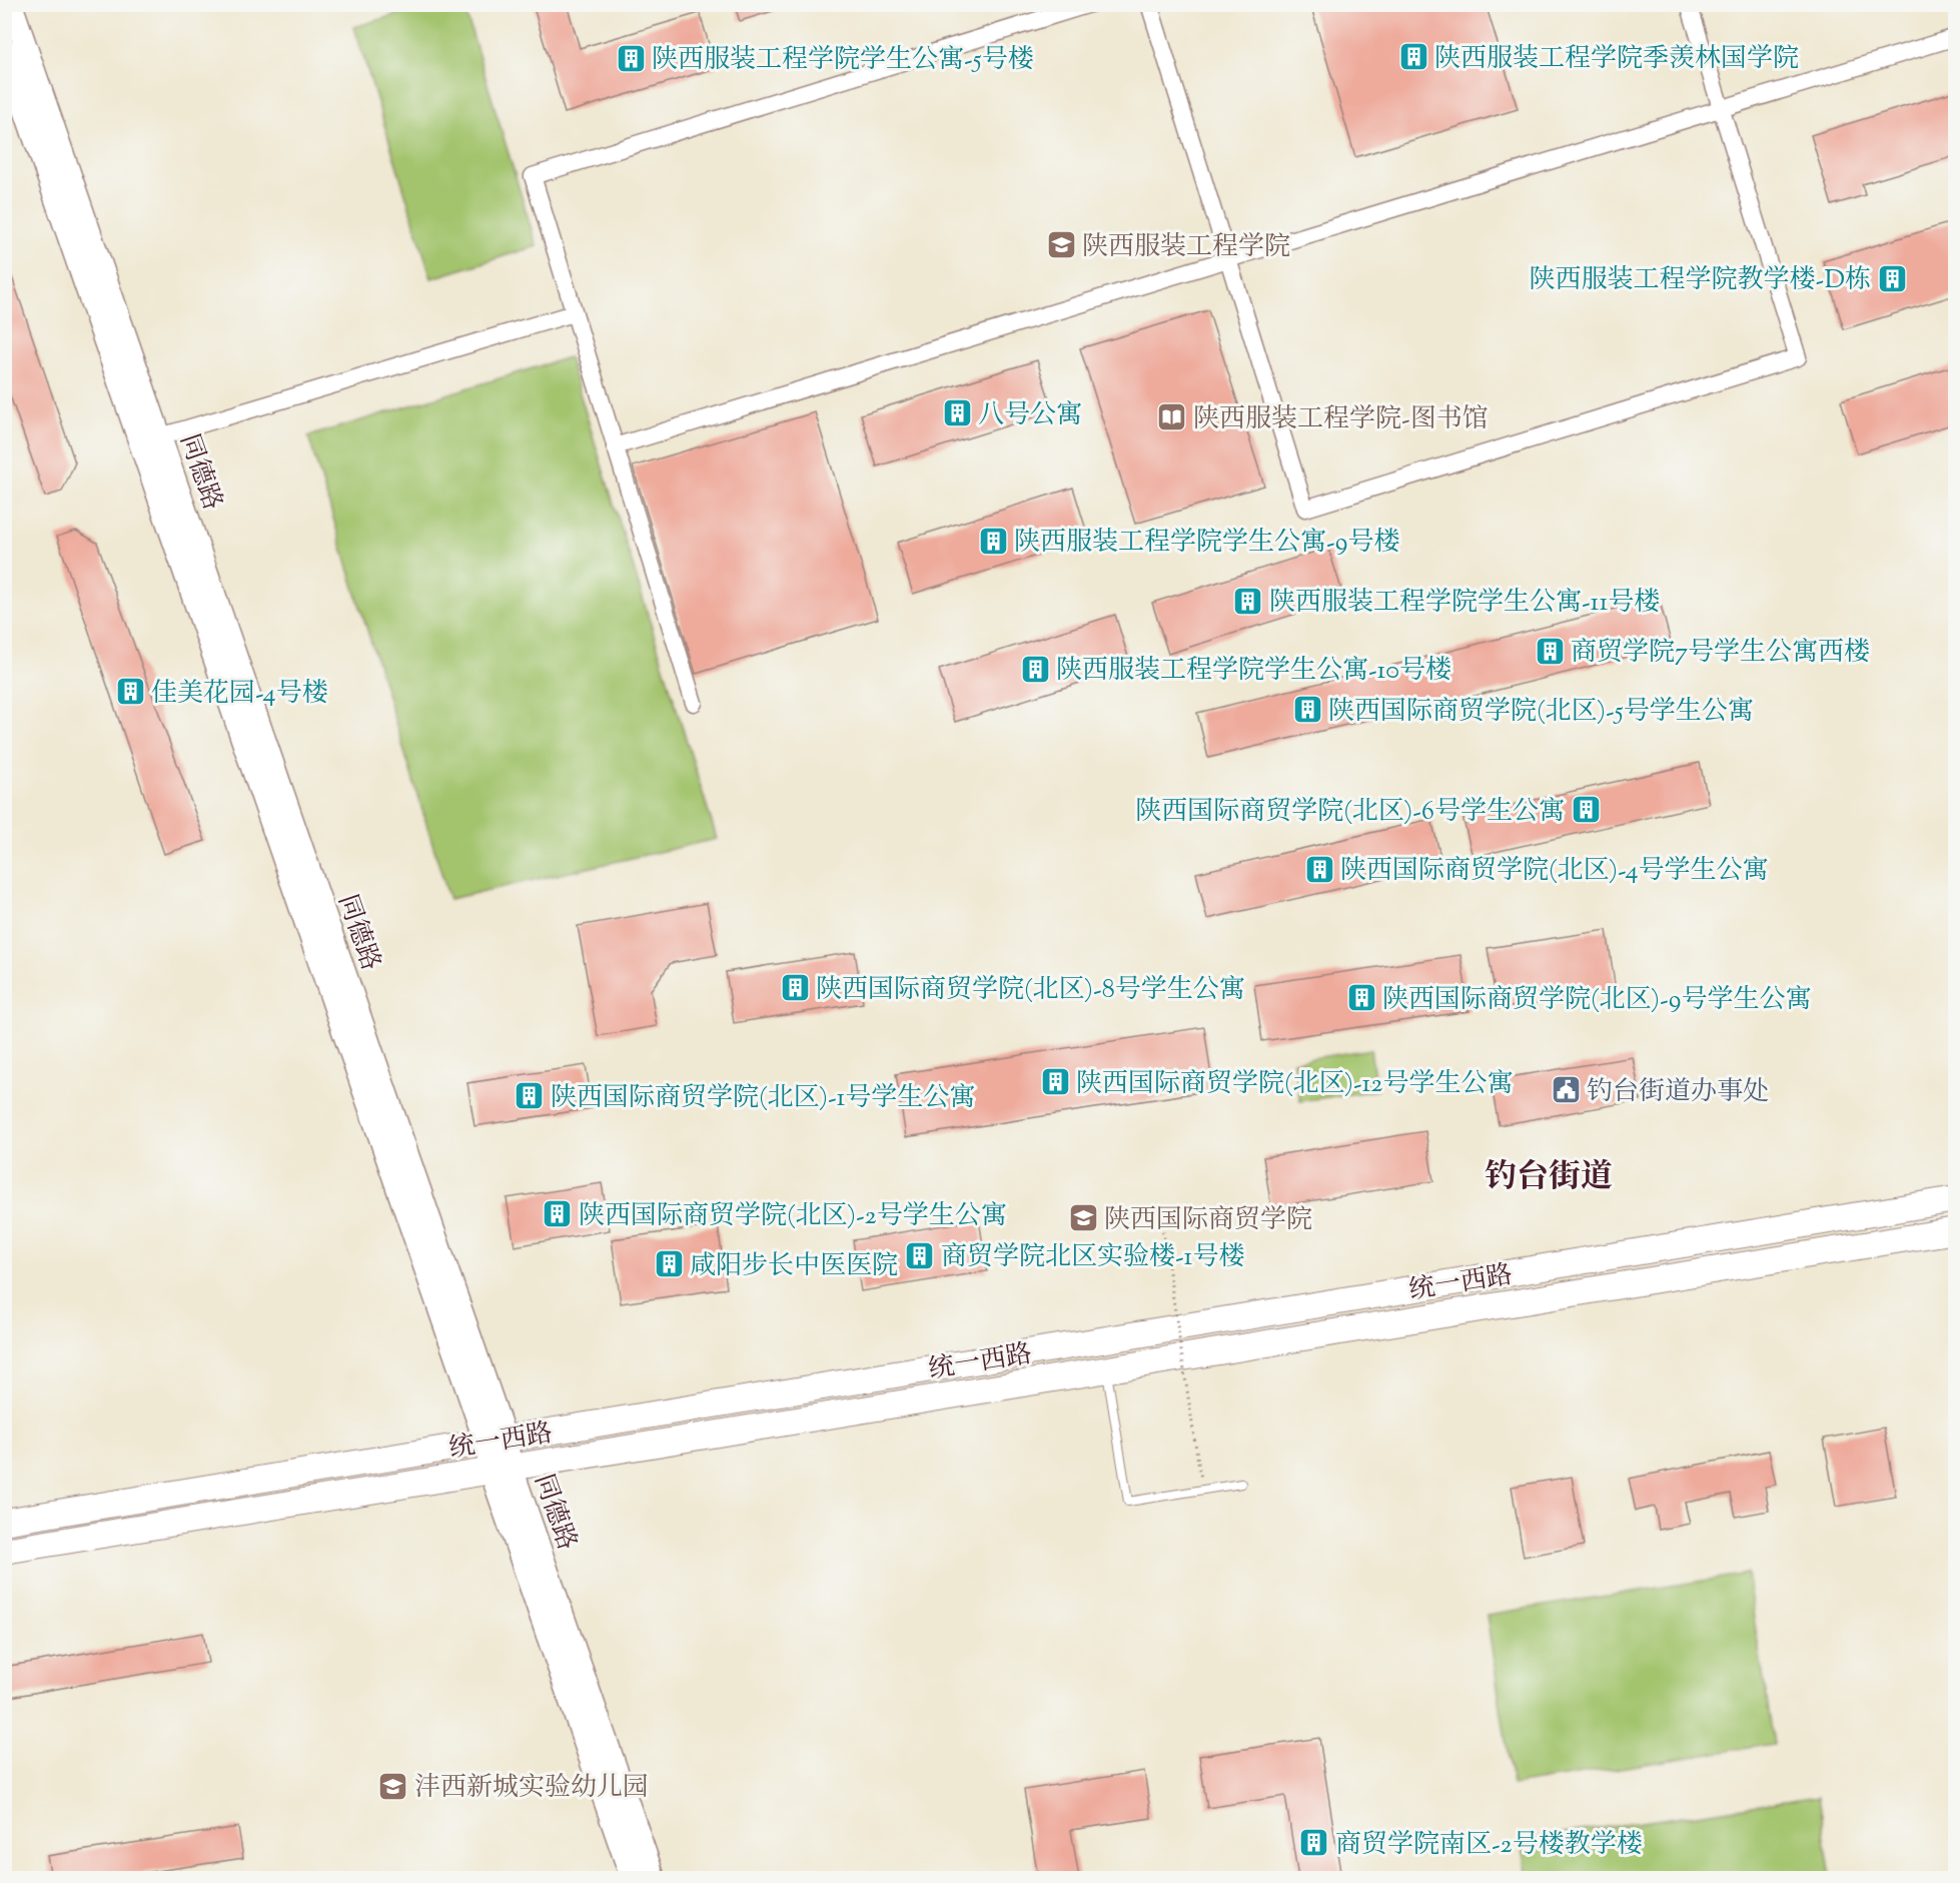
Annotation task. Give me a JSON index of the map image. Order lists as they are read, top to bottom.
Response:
{
  "streets": {
    "main road": ["统一西路"],
    "street": ["同德路"]
  },
  "crossings": [
    ["同德路", "统一西路"]
  ],
  "districts": ["钓台街道"],
  "places": {
    "building": [
      "陕西服装工程学院季羡林国学院",
      "陕西服装工程学院学生公寓-5号楼",
      "陕西服装工程学院教学楼-D栋",
      "八号公寓",
      "陕西服装工程学院学生公寓-9号楼",
      "陕西服装工程学院学生公寓-11号楼",
      "商贸学院7号学生公寓西楼",
      "陕西服装工程学院学生公寓-10号楼",
      "佳美花园-4号楼",
      "陕西国际商贸学院(北区)-5号学生公寓",
      "陕西国际商贸学院(北区)-6号学生公寓",
      "陕西国际商贸学院(北区)-4号学生公寓",
      "陕西国际商贸学院(北区)-8号学生公寓",
      "陕西国际商贸学院(北区)-9号学生公寓",
      "陕西国际商贸学院(北区)-12号学生公寓",
      "陕西国际商贸学院(北区)-1号学生公寓",
      "陕西国际商贸学院(北区)-2号学生公寓",
      "商贸学院北区实验楼-1号楼",
      "咸阳步长中医医院",
      "商贸学院南区-2号楼教学楼"
    ],
    "school or university": ["陕西服装工程学院", "陕西国际商贸学院", "沣西新城实验幼儿园"],
    "library": ["陕西服装工程学院-图书馆"],
    "public building": ["钓台街道办事处"]
  }
}
